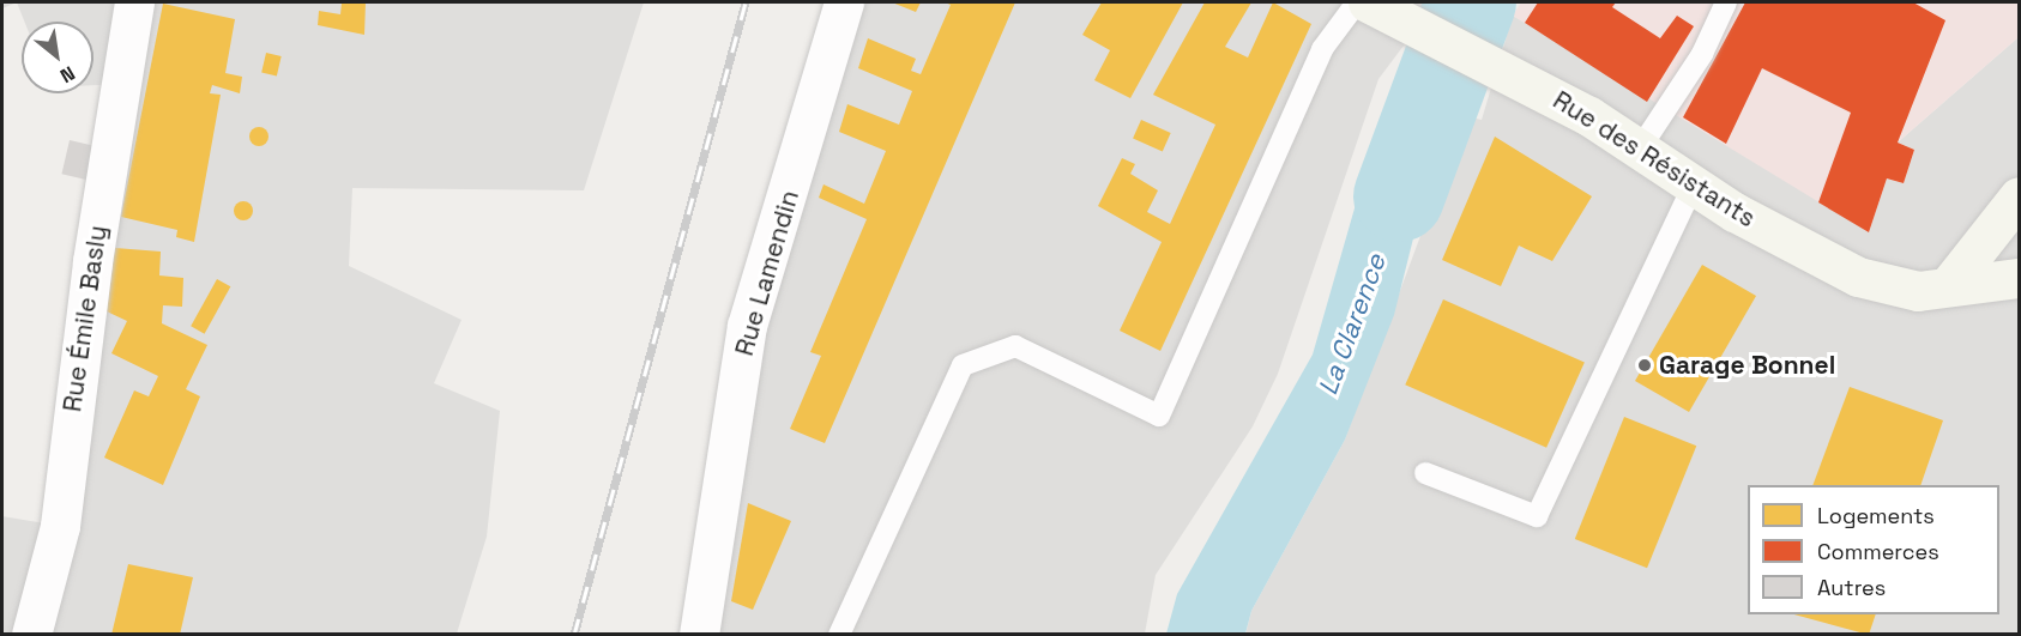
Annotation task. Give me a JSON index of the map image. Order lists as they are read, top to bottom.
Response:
{
  "streets": {
    "main road": ["Rue des Résistants"],
    "street": ["Rue Lamendin", "Rue Émile Basly"]
  },
  "water": ["La Clarence"],
  "places": ["Garage Bonnel"],
  "legend": ["Logements", "Commerces", "Autres"],
  "north": "bottom right"
}
